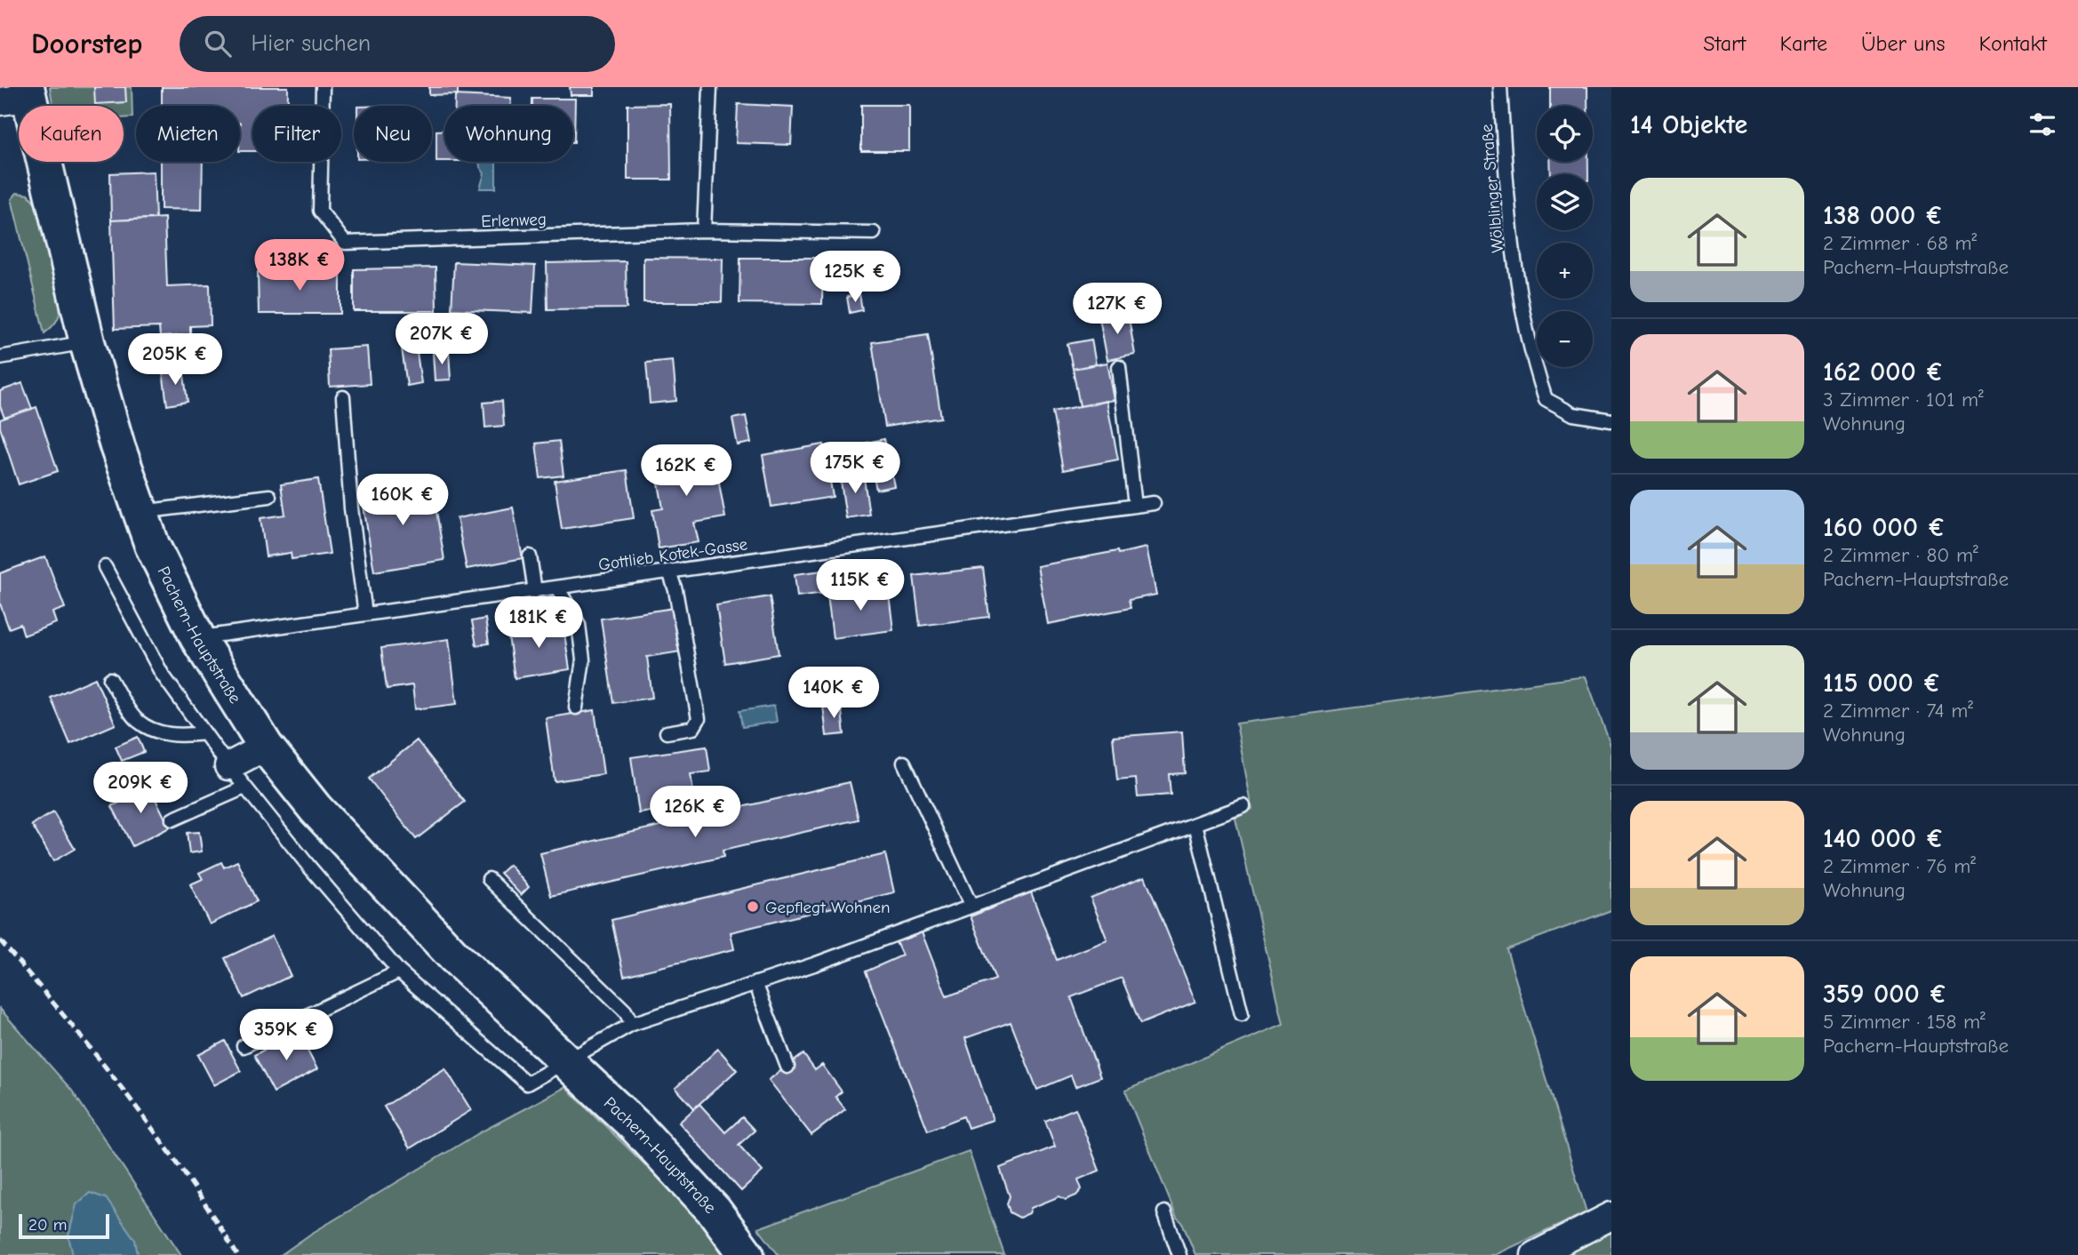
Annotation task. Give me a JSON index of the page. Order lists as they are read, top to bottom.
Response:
{
  "streets": {
    "main road": ["Pachern-Hauptstraße"],
    "lane": ["Wölblinger Straße", "Erlenweg", "Gottlieb Kotek-Gasse"]
  },
  "crossings": [
    ["Gottlieb Kotek-Gasse", "Pachern-Hauptstraße"]
  ],
  "places": ["Gepflegt Wohnen"],
  "scale_bar": "20 m",
  "page": {
    "header": "Doorstep",
    "search": "Hier suchen",
    "nav": [
      "Start",
      "Karte",
      "Über uns",
      "Kontakt"
    ],
    "heading": "14 Objekte",
    "map_buttons": ["+", "−"],
    "chip": [
      "Kaufen",
      "Mieten",
      "Filter",
      "Neu",
      "Wohnung"
    ],
    "list": [
      {
        "name": "138 000 €",
        "note": "2 Zimmer · 68 m² · Pachern-Hauptstraße"
      },
      {
        "name": "162 000 €",
        "note": "3 Zimmer · 101 m² · Wohnung"
      },
      {
        "name": "160 000 €",
        "note": "2 Zimmer · 80 m² · Pachern-Hauptstraße"
      },
      {
        "name": "115 000 €",
        "note": "2 Zimmer · 74 m² · Wohnung"
      },
      {
        "name": "140 000 €",
        "note": "2 Zimmer · 76 m² · Wohnung"
      },
      {
        "name": "359 000 €",
        "note": "5 Zimmer · 158 m² · Pachern-Hauptstraße"
      }
    ],
    "price": [
      "138K €",
      "125K €",
      "127K €",
      "207K €",
      "205K €",
      "175K €",
      "162K €",
      "160K €",
      "115K €",
      "181K €",
      "140K €",
      "209K €",
      "126K €",
      "359K €"
    ],
    "scale": "20 m"
  }
}
